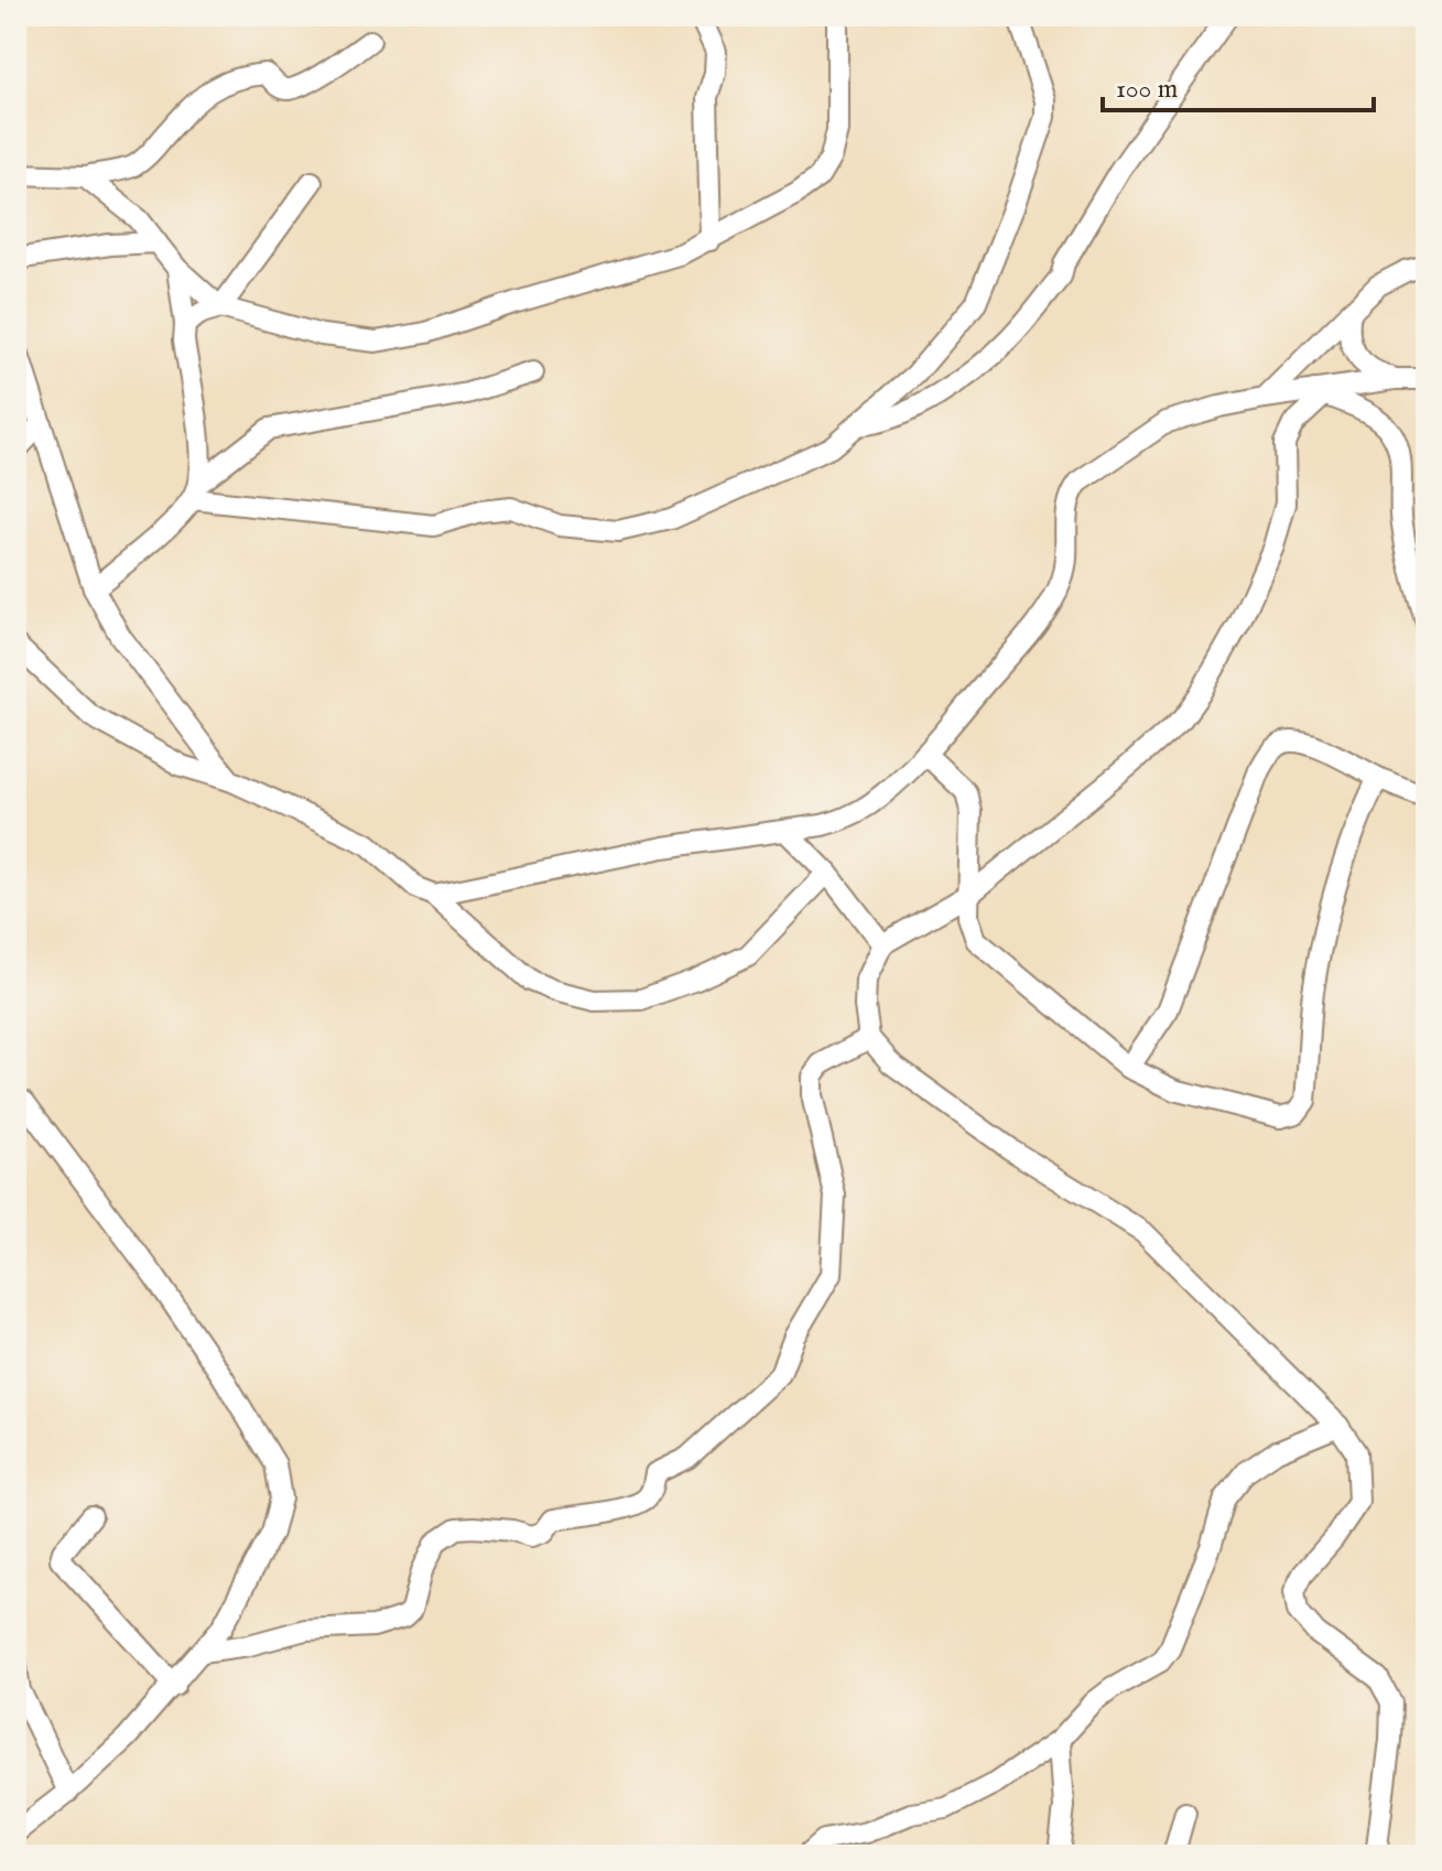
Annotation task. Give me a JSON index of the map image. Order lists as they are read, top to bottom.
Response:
{
  "scale_bar": "100 m"
}
